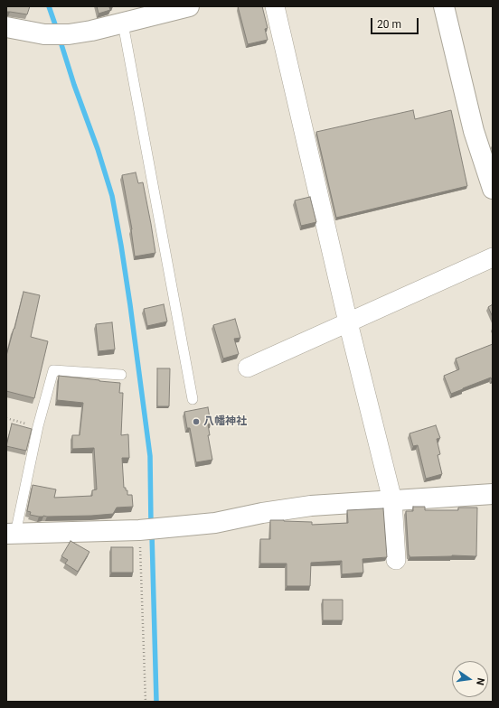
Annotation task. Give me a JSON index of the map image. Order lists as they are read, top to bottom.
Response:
{
  "places": ["八幡神社"],
  "scale_bar": "20 m",
  "north": "right"
}
